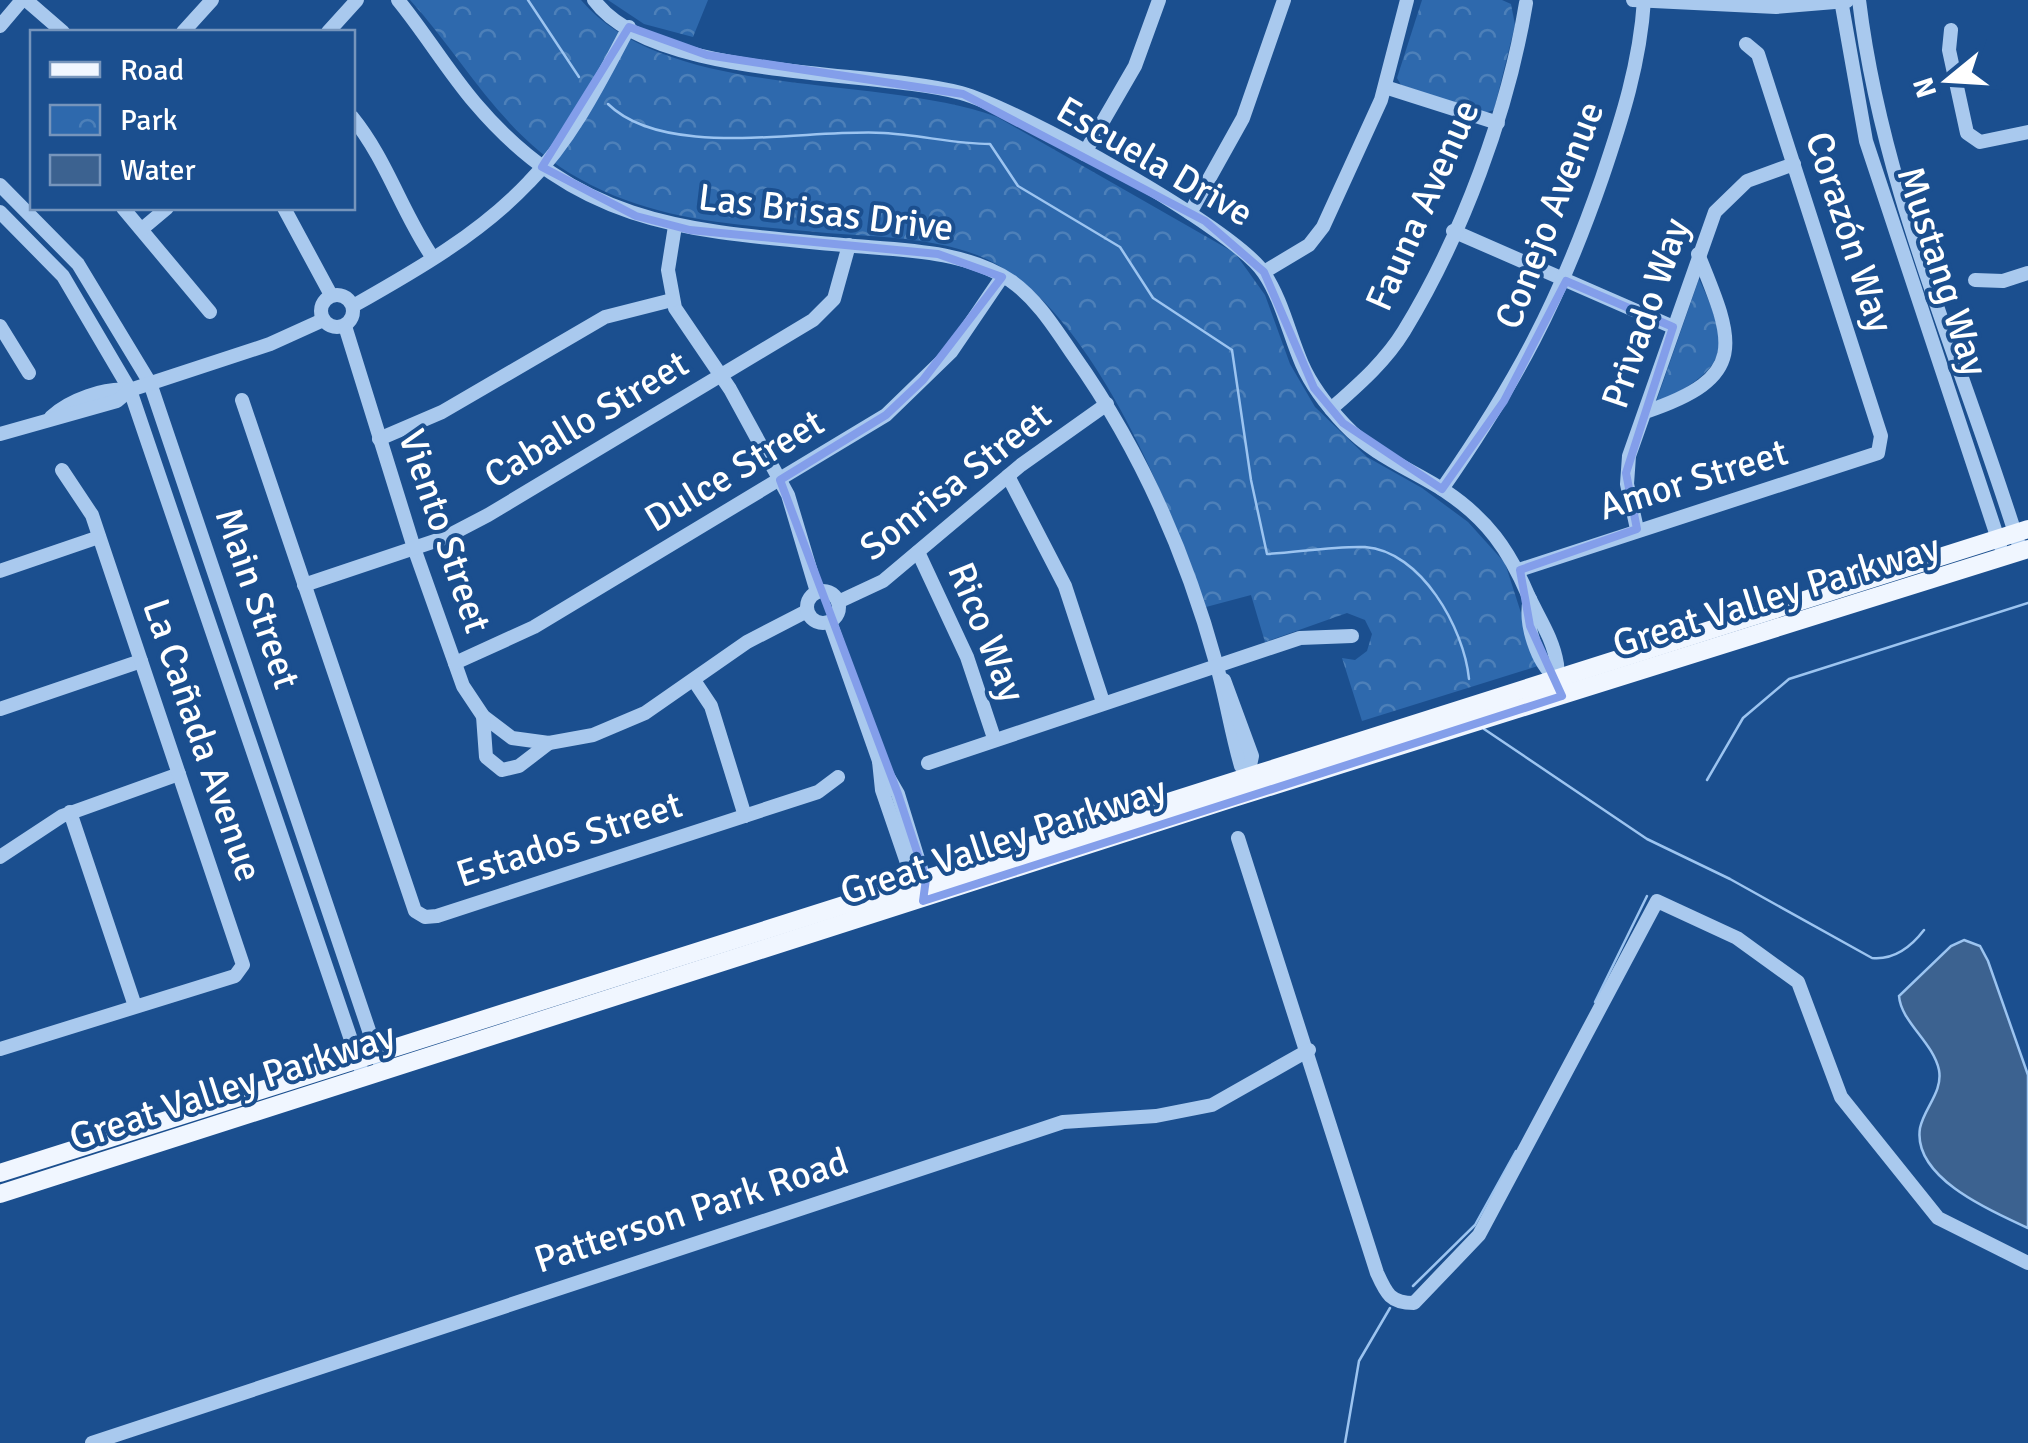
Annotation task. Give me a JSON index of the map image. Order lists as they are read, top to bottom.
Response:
{
  "streets": {
    "main road": ["Great Valley Parkway"],
    "street": [
      "Escuela Drive",
      "Fauna Avenue",
      "Las Brisas Drive",
      "Conejo Avenue",
      "Corazón Way",
      "Mustang Way",
      "Privado Way",
      "Caballo Street",
      "Dulce Street",
      "Amor Street",
      "Sonrisa Street",
      "Viento Street",
      "Main Street",
      "Rico Way",
      "La Cañada Avenue",
      "Estados Street",
      "Patterson Park Road"
    ]
  },
  "crossings": [
    ["Escuela Drive", "Fauna Avenue"],
    ["Escuela Drive", "Conejo Avenue"],
    ["Escuela Drive", "Amor Street"],
    ["Escuela Drive", "Great Valley Parkway"],
    ["Las Brisas Drive", "Caballo Street"],
    ["Las Brisas Drive", "Dulce Street"],
    ["Las Brisas Drive", "Sonrisa Street"],
    ["Las Brisas Drive", "Great Valley Parkway"],
    ["Corazón Way", "Privado Way"],
    ["Corazón Way", "Amor Street"],
    ["Mustang Way", "Great Valley Parkway"],
    ["Privado Way", "Amor Street"],
    ["Caballo Street", "Viento Street"],
    ["Caballo Street", "Estados Street"],
    ["Dulce Street", "Viento Street"],
    ["Sonrisa Street", "Rico Way"],
    ["Great Valley Parkway", "Main Street"]
  ],
  "legend": ["Road", "Park", "Water"],
  "north": "left"
}
